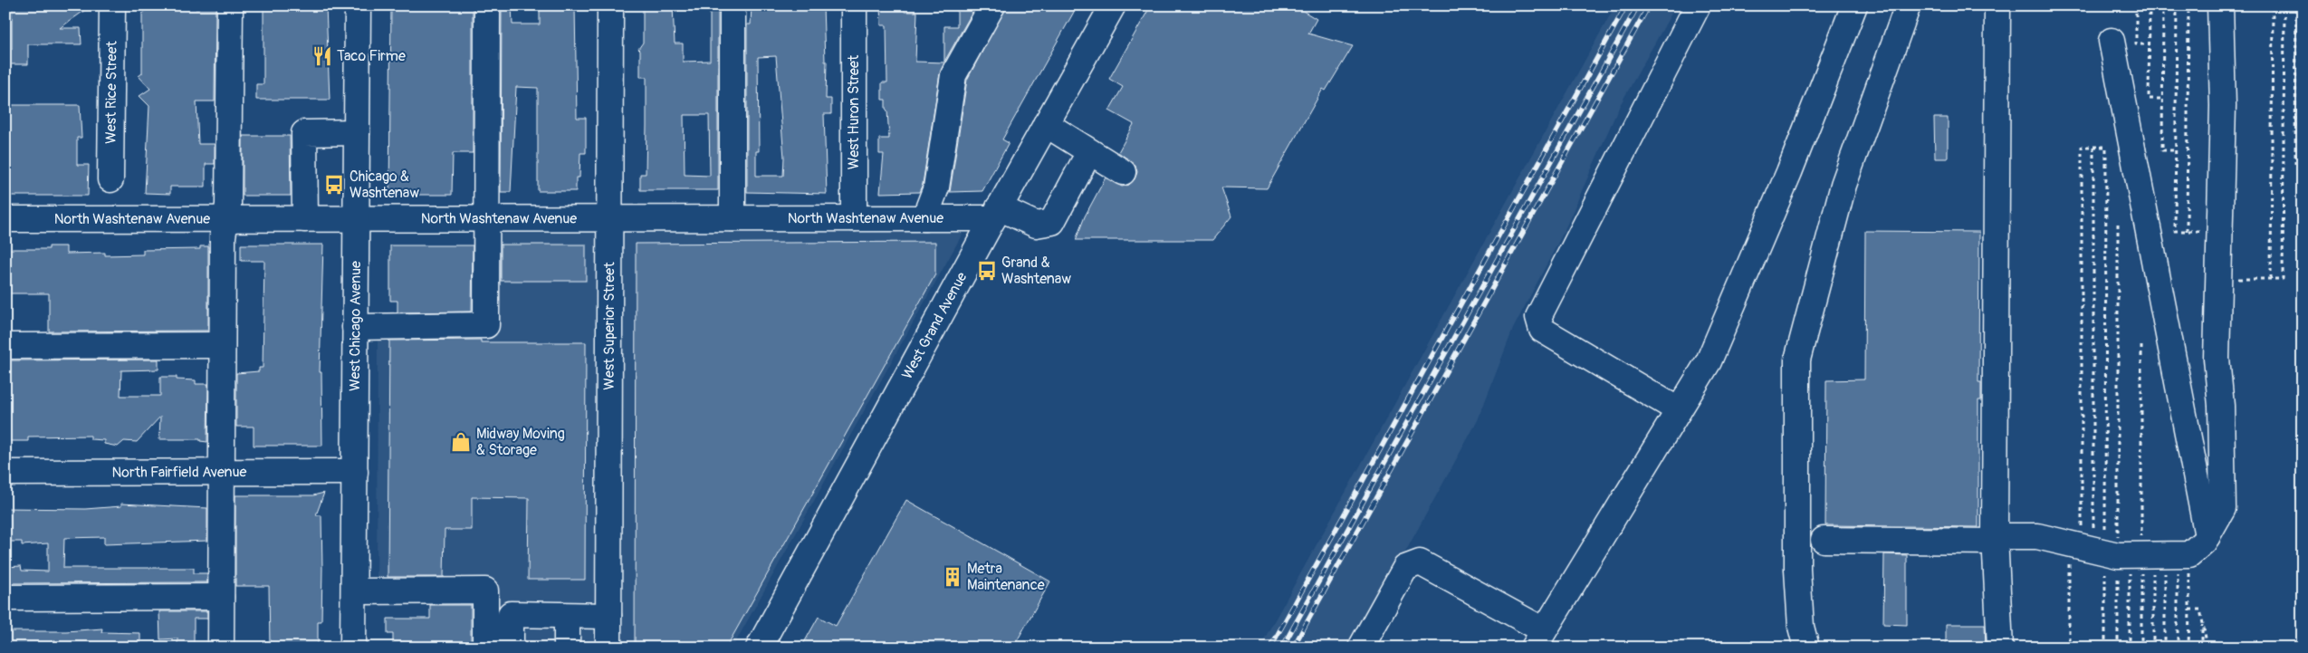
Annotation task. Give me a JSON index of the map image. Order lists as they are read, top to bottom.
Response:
{
  "streets": {
    "street": [
      "West Rice Street",
      "West Huron Street",
      "North Washtenaw Avenue",
      "West Chicago Avenue",
      "West Superior Street",
      "West Grand Avenue",
      "North Fairfield Avenue"
    ]
  },
  "crossings": [
    ["West Huron Street", "North Washtenaw Avenue"],
    ["North Washtenaw Avenue", "West Chicago Avenue"],
    ["North Washtenaw Avenue", "West Superior Street"],
    ["North Washtenaw Avenue", "West Grand Avenue"],
    ["West Chicago Avenue", "North Fairfield Avenue"]
  ],
  "places": {
    "restaurant": ["Taco Firme"],
    "bus stop": ["Chicago & Washtenaw", "Grand & Washtenaw"],
    "shop": ["Midway Moving & Storage"],
    "building": ["Metra Maintenance"]
  }
}
